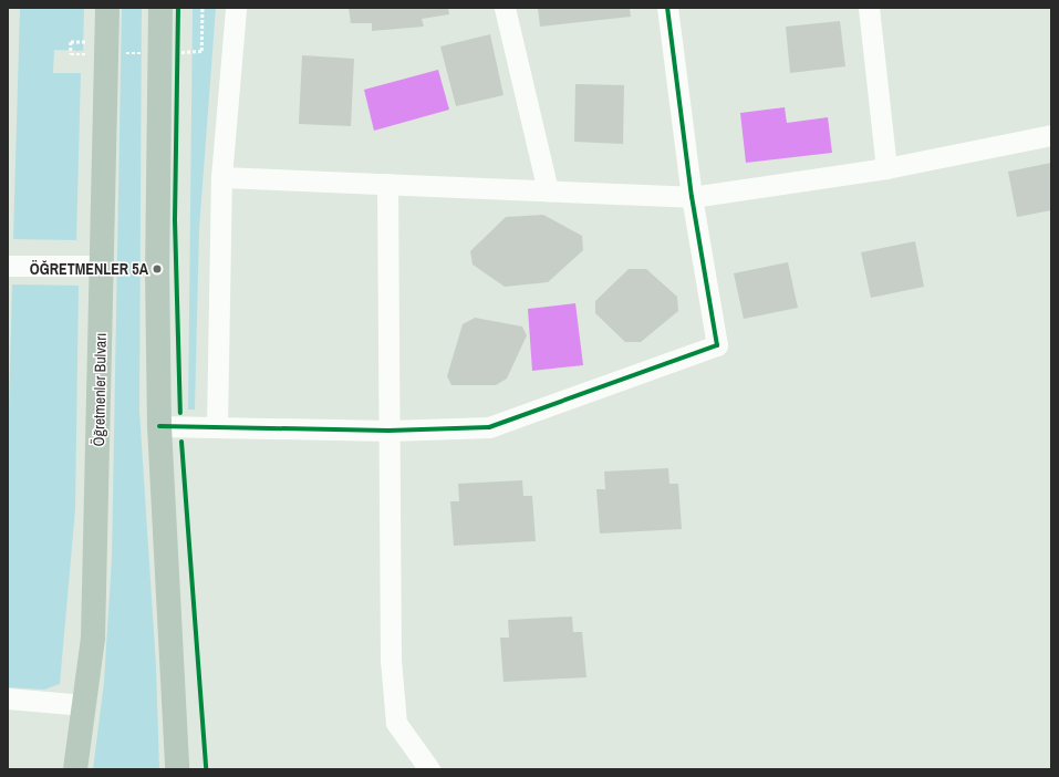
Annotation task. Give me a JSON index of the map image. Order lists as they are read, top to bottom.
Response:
{
  "streets": {
    "main road": ["Öğretmenler Bulvarı"]
  },
  "places": ["ÖĞRETMENLER 5A"]
}
